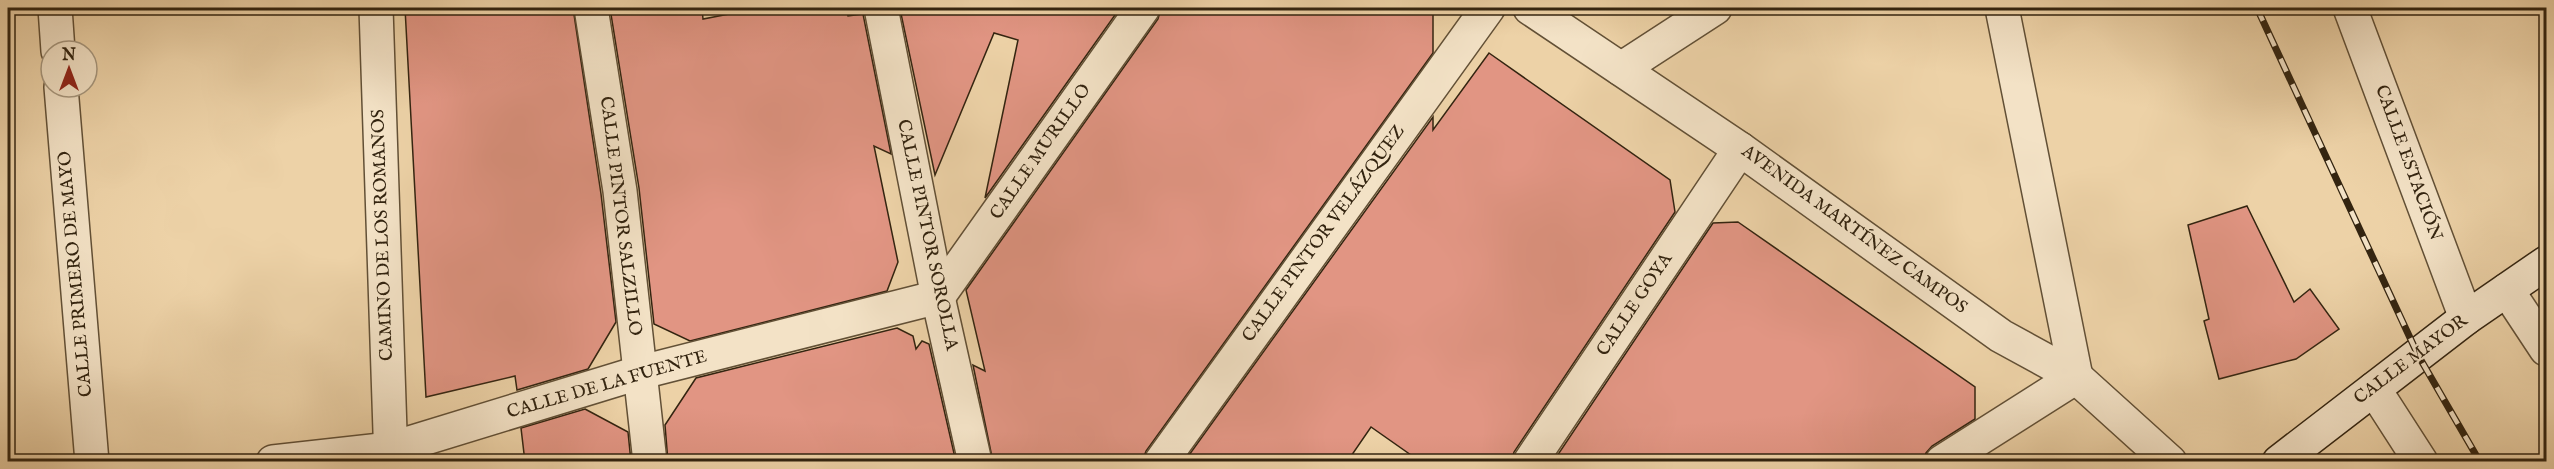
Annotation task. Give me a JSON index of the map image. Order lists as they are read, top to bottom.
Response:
{
  "streets": {
    "street": [
      "CALLE MURILLO",
      "CALLE ESTACIÓN",
      "CALLE PINTOR SALZILLO",
      "AVENIDA MARTÍNEZ CAMPOS",
      "CALLE PINTOR VELÁZQUEZ",
      "CAMINO DE LOS ROMANOS",
      "CALLE PINTOR SOROLLA",
      "CALLE PRIMERO DE MAYO",
      "CALLE GOYA",
      "CALLE MAYOR",
      "CALLE DE LA FUENTE"
    ]
  },
  "crossings": [
    ["CALLE MURILLO", "CALLE PINTOR SOROLLA"],
    ["CALLE MURILLO", "CALLE DE LA FUENTE"],
    ["CALLE ESTACIÓN", "CALLE MAYOR"],
    ["CALLE PINTOR SALZILLO", "CALLE DE LA FUENTE"],
    ["AVENIDA MARTÍNEZ CAMPOS", "CALLE GOYA"],
    ["CAMINO DE LOS ROMANOS", "CALLE DE LA FUENTE"],
    ["CALLE PINTOR SOROLLA", "CALLE DE LA FUENTE"]
  ],
  "north": "top"
}
